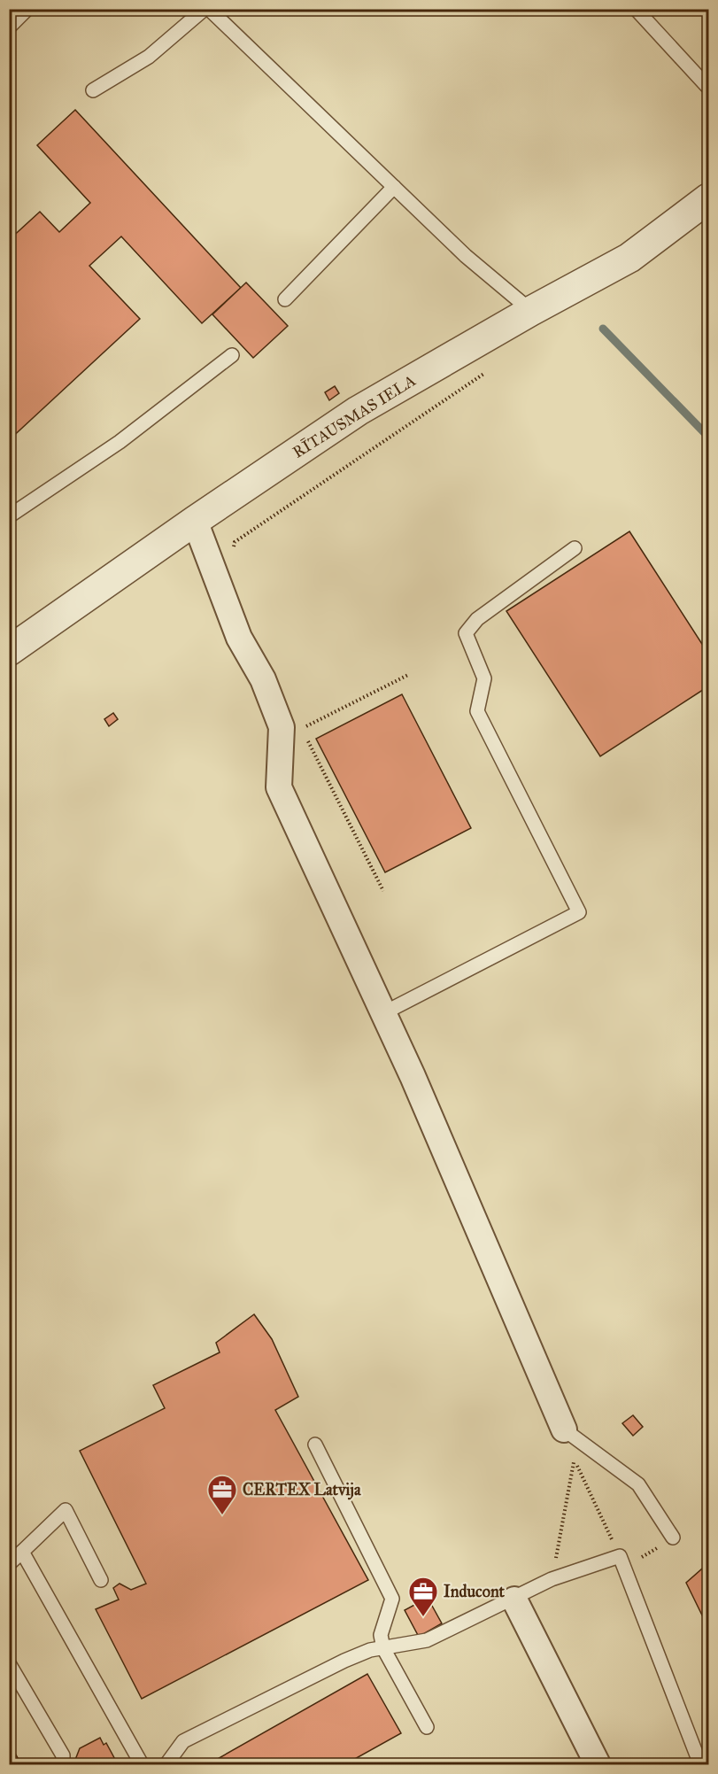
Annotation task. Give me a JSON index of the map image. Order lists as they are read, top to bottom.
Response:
{
  "streets": {
    "street": ["RĪTAUSMAS IELA"]
  },
  "places": {
    "office": ["CERTEX Latvija", "Inducont"]
  }
}
